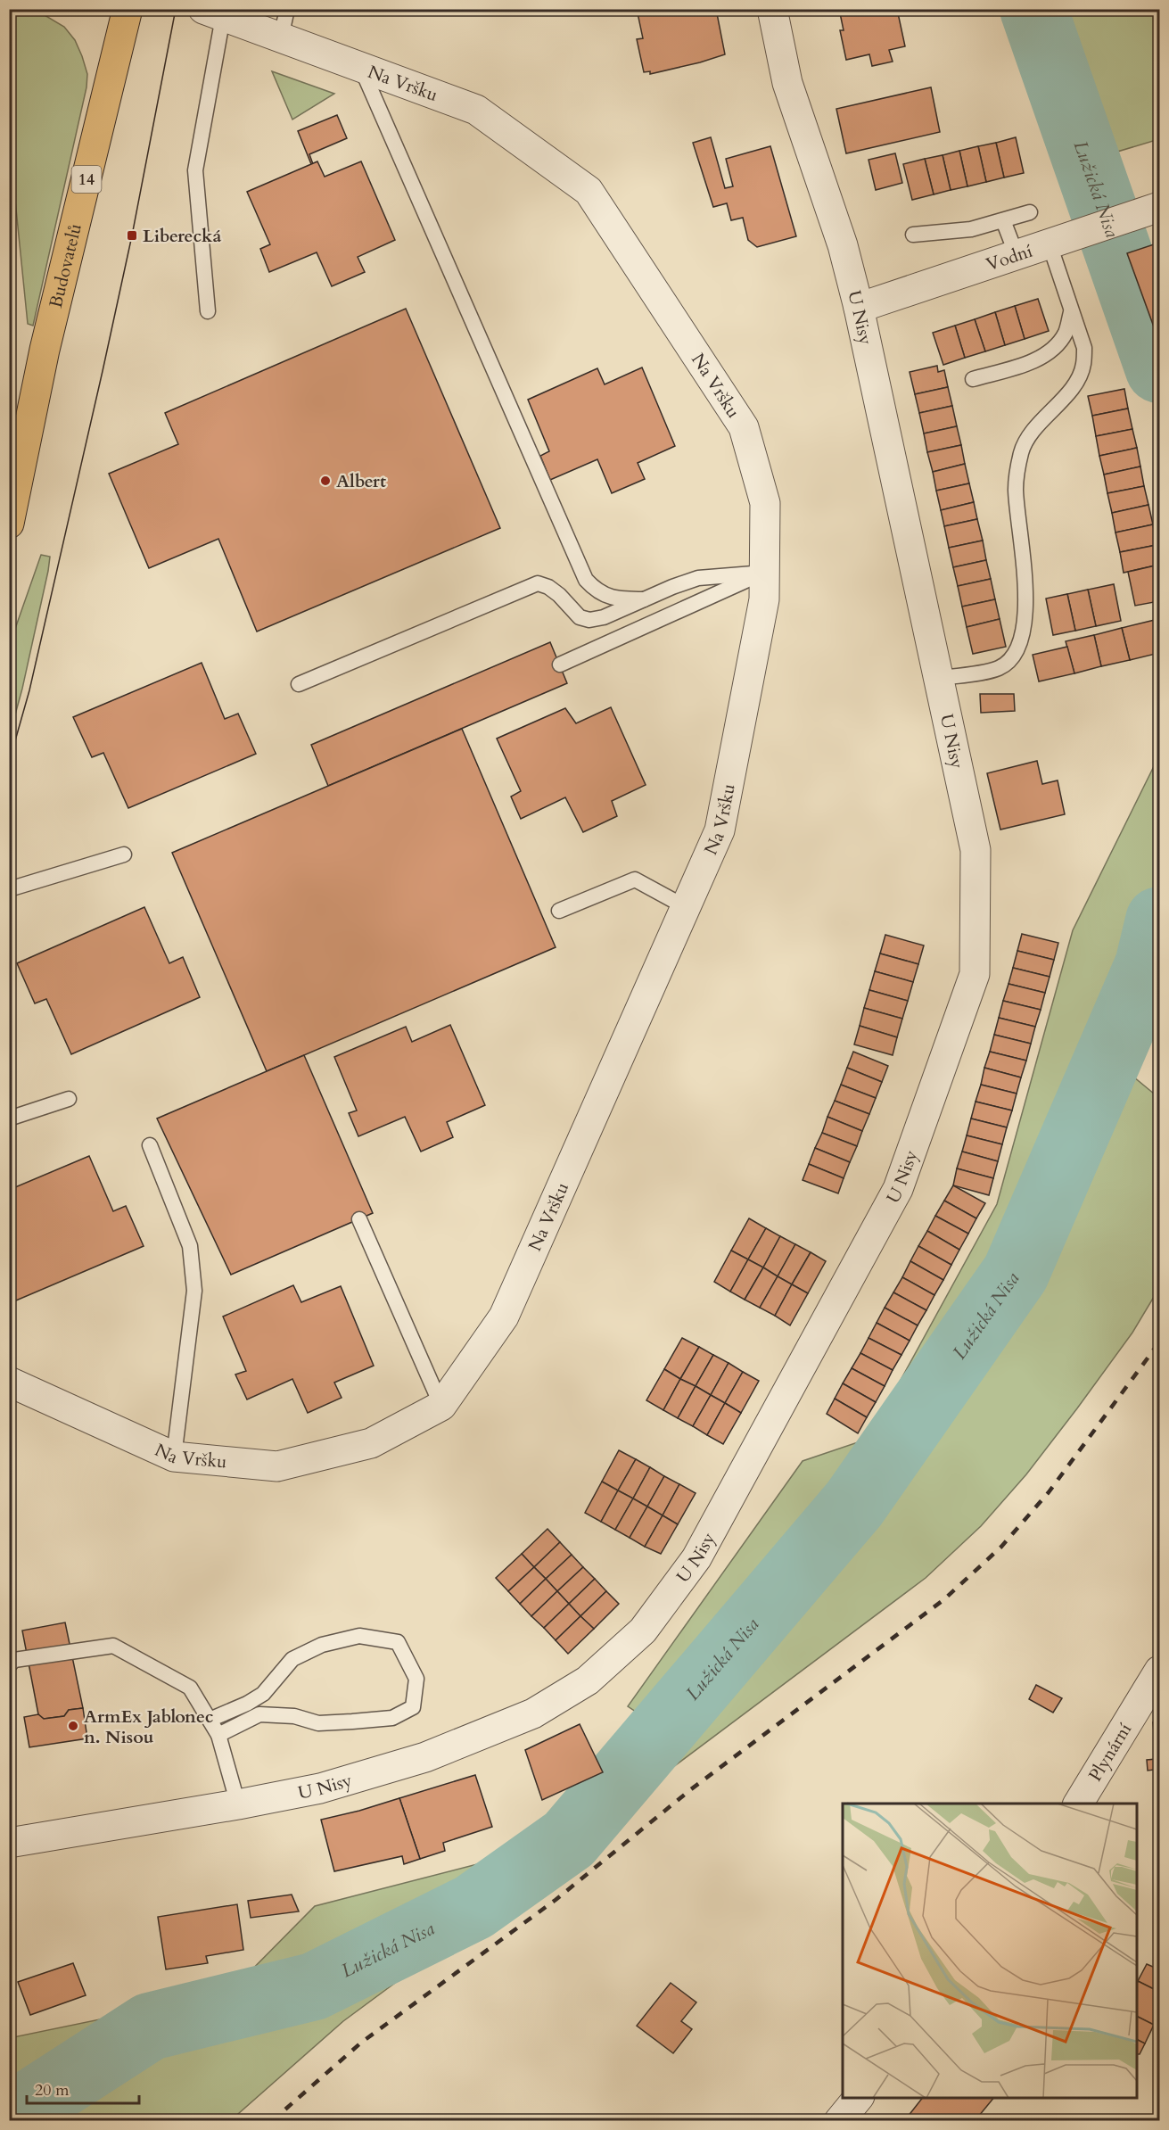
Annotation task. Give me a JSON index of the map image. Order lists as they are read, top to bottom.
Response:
{
  "streets": {
    "main road": ["14", "Budovatelů"],
    "street": [
      "Na Vršku",
      "Vodní",
      "U Nisy",
      "Plynární"
    ]
  },
  "crossings": [
    ["Vodní", "U Nisy"]
  ],
  "water": ["Lužická Nisa"],
  "places": {
    "transit": ["Liberecká"],
    "other": ["Albert", "ArmEx Jablonec n. Nisou"]
  },
  "scale_bar": "20 m"
}
